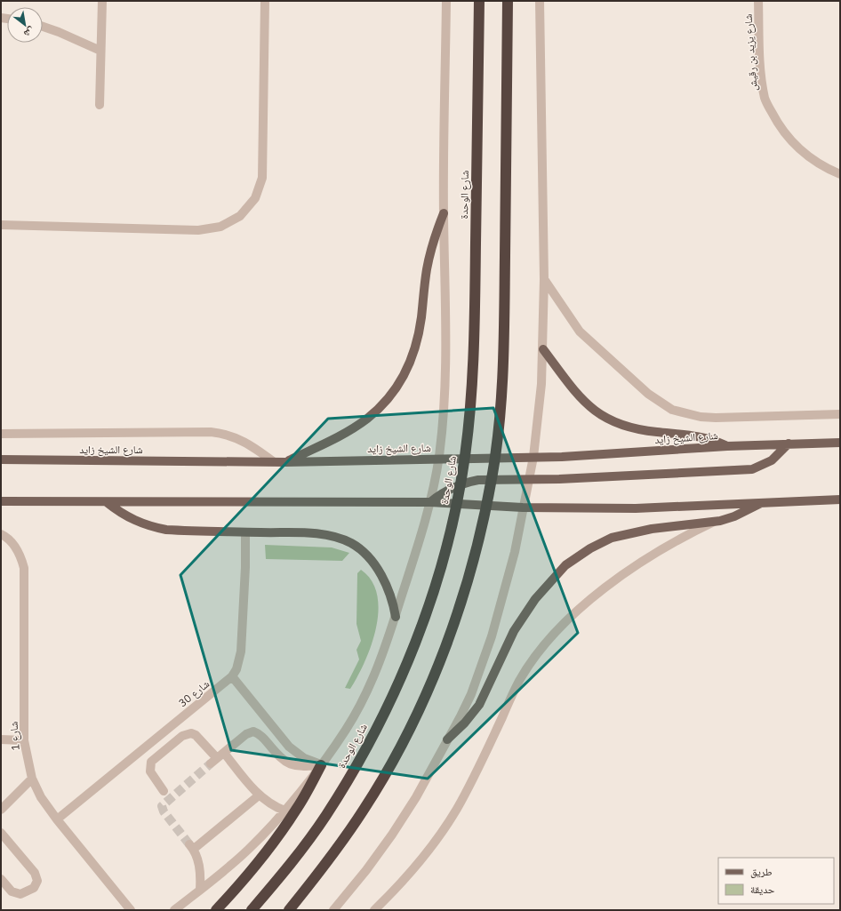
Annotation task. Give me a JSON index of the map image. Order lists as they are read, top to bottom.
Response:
{
  "streets": {
    "highway": ["شارع الوحدة"],
    "main road": ["شارع الشيخ زايد"],
    "street": ["شارع يزيد بن رقيش", "شارع 30", "شارع 1"]
  },
  "crossings": [
    ["شارع 30", "شارع 1"]
  ],
  "legend": ["طريق", "حديقة"],
  "north": "bottom right"
}
